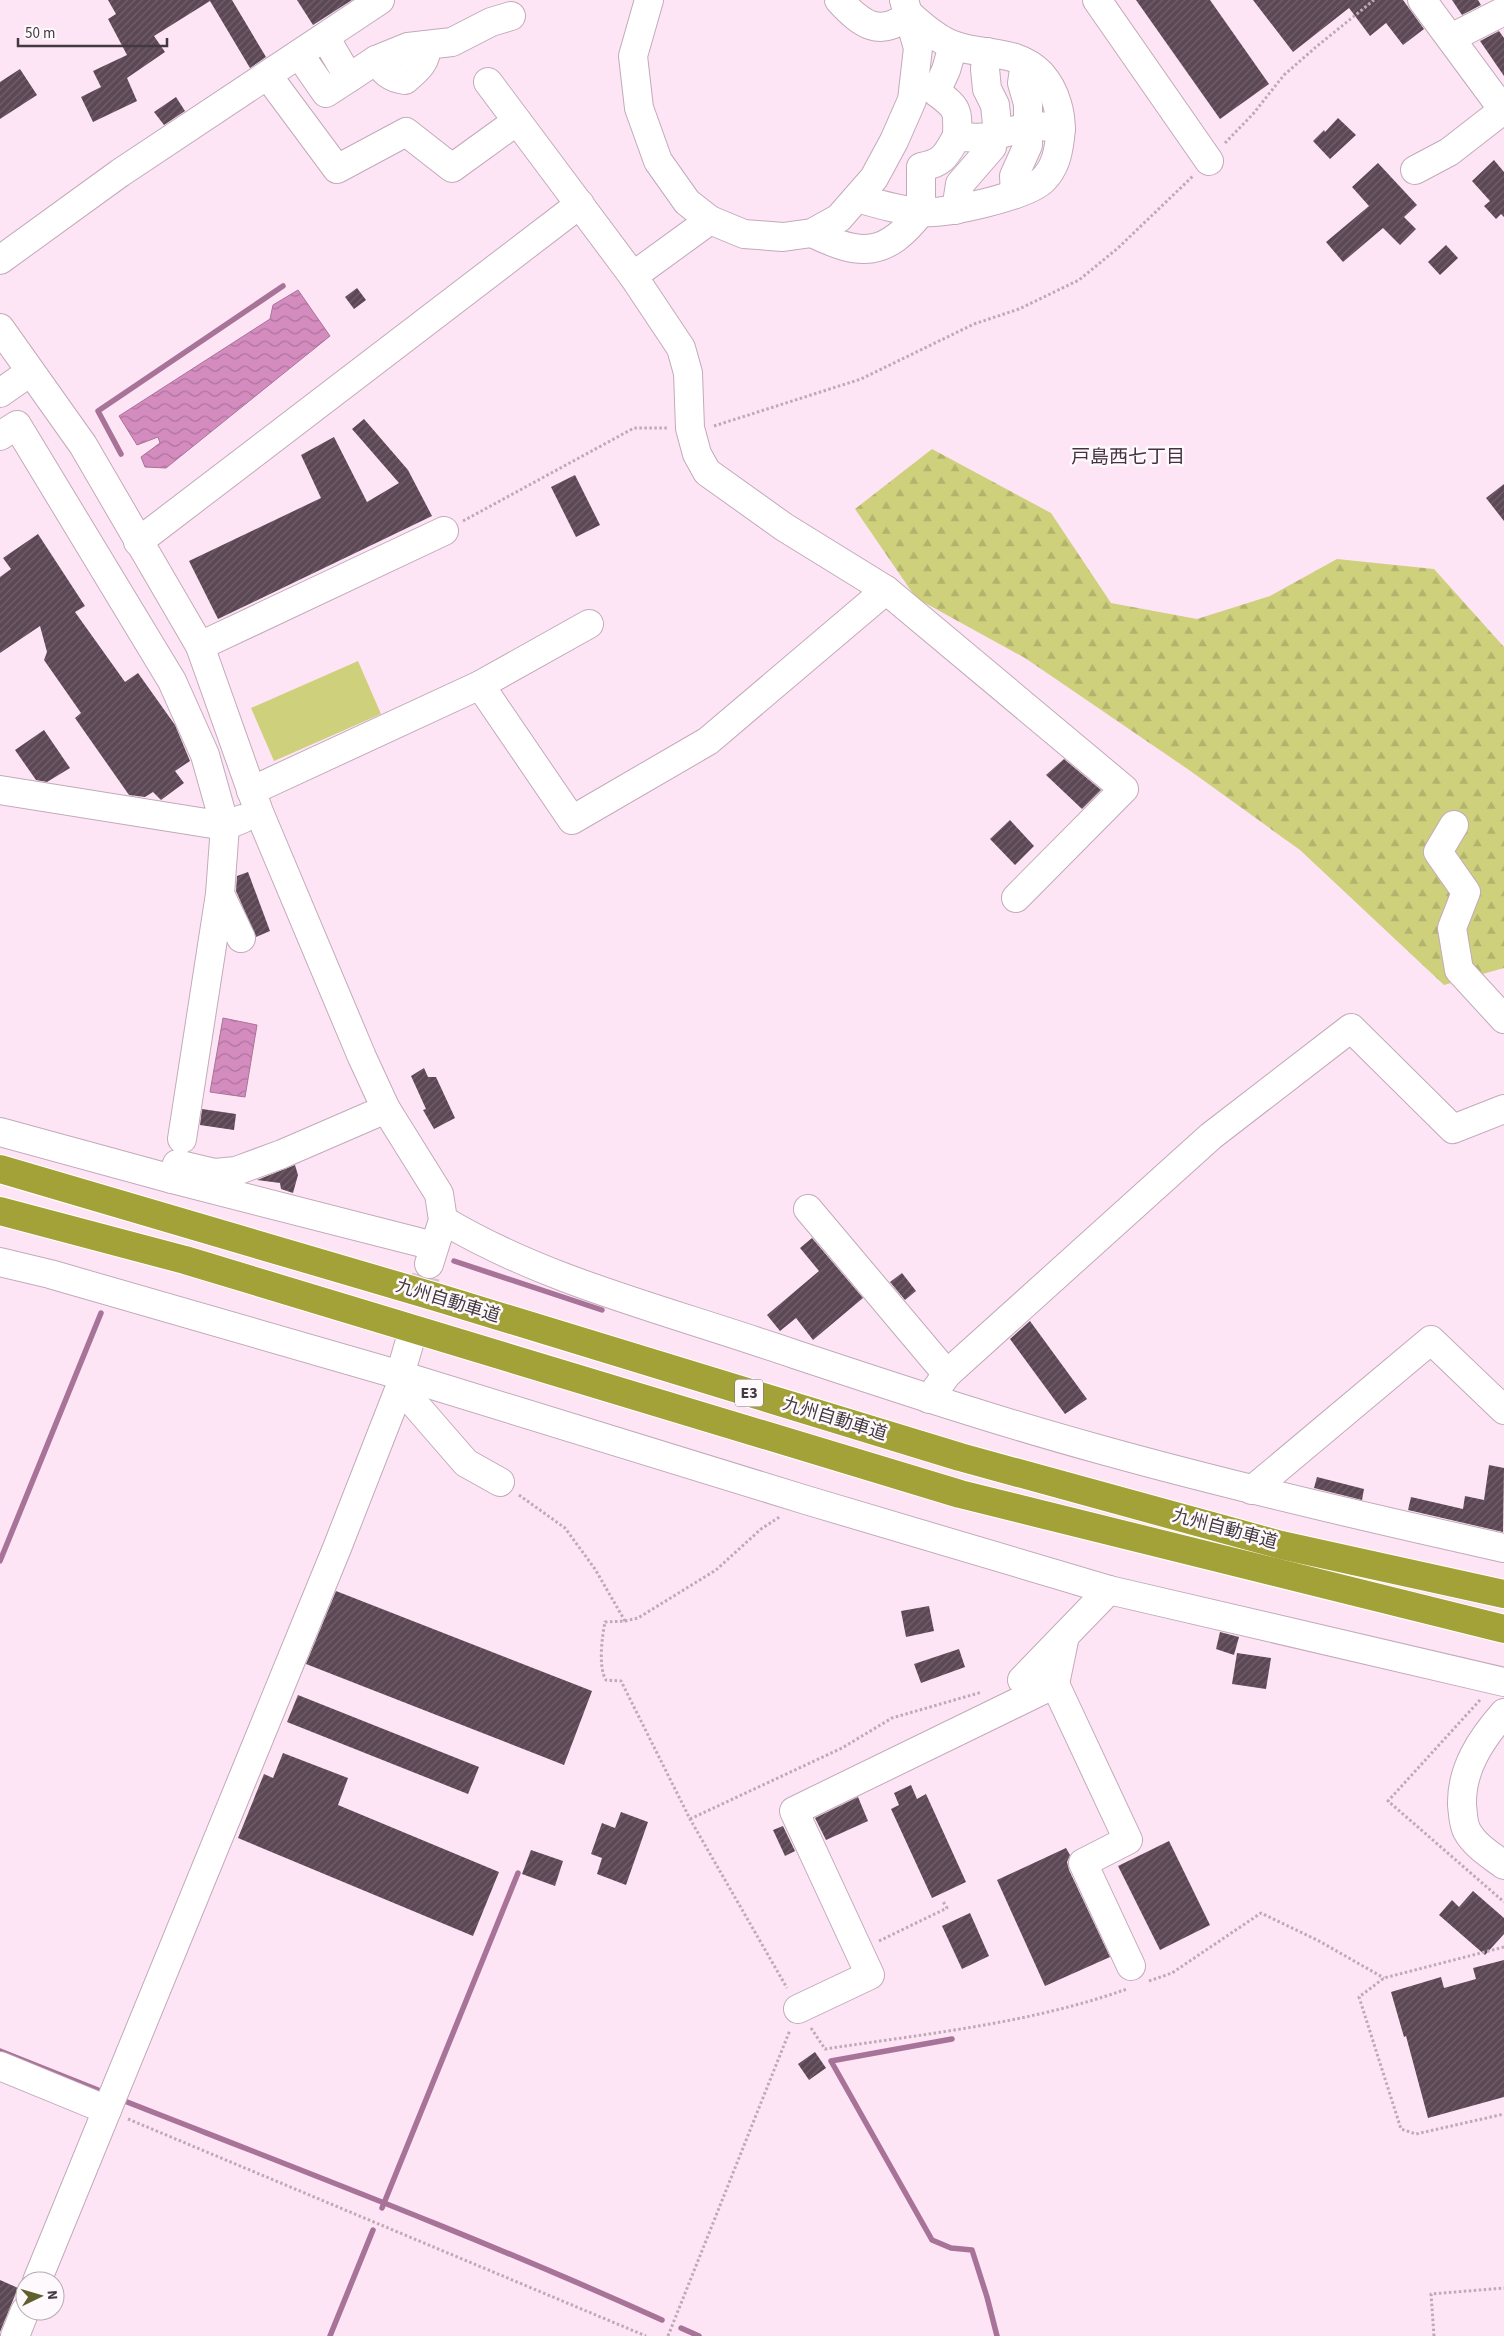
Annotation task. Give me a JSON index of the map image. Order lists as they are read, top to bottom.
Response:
{
  "streets": {
    "highway": ["九州自動車道", "E3"]
  },
  "districts": ["戸島西七丁目"],
  "scale_bar": "50 m",
  "north": "right"
}
